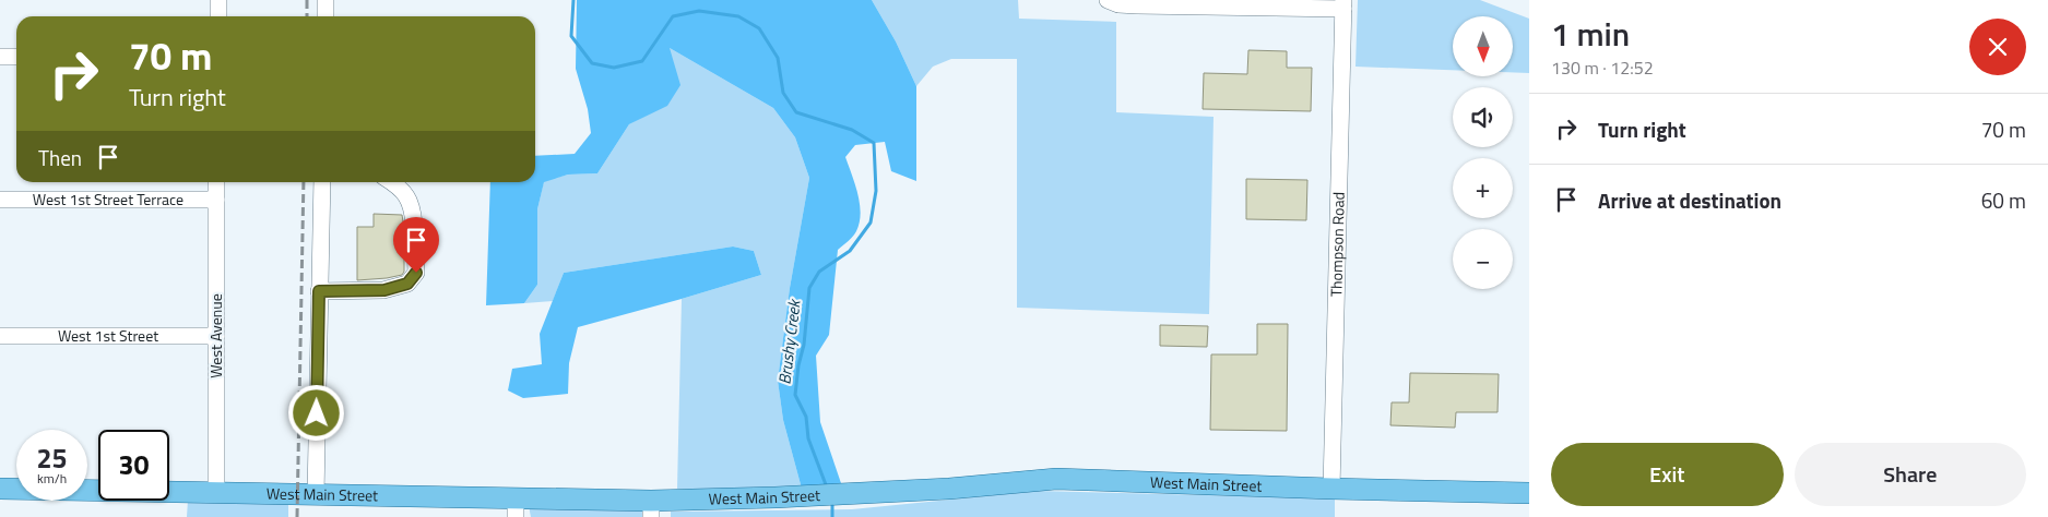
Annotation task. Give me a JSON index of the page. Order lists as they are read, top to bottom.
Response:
{
  "streets": {
    "main road": ["West Main Street"],
    "street": [
      "West 1st Street Terrace",
      "Thompson Road",
      "West 1st Street",
      "West Avenue"
    ]
  },
  "crossings": [
    ["West 1st Street Terrace", "West Avenue"],
    ["Thompson Road", "West Main Street"],
    ["West 1st Street", "West Avenue"],
    ["West Avenue", "West Main Street"]
  ],
  "water": ["Brushy Creek"],
  "north": "bottom",
  "page": {
    "heading": ["1 min", "130 m · 12:52"],
    "map_buttons": ["+", "−"],
    "turn": ["70 m", "Turn right"],
    "list": [
      {
        "name": "Turn right",
        "value": "70 m"
      },
      {
        "name": "Arrive at destination",
        "value": "60 m"
      }
    ],
    "then": "Then",
    "speed": "25 km/h",
    "limit": "30",
    "buttons": ["Exit", "Share"]
  }
}
